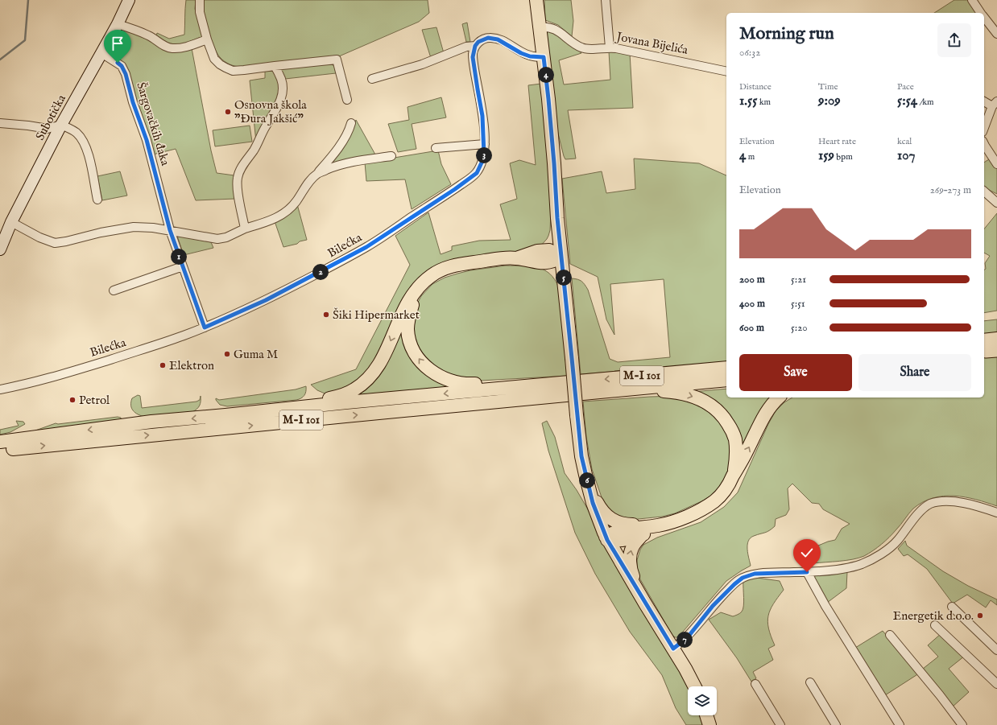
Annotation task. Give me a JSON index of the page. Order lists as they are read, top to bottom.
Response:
{
  "streets": {
    "main road": ["M-I 101"],
    "street": [
      "Jovana Bijelića",
      "Subotička",
      "Šargovačkih đaka",
      "Bilećka"
    ]
  },
  "crossings": [
    ["Subotička", "Šargovačkih đaka"],
    ["Šargovačkih đaka", "Bilećka"]
  ],
  "places": [
    "Osnovna škola \"Đura Jakšić\"",
    "Šiki Hipermarket",
    "Guma M",
    "Elektron",
    "Petrol",
    "Energetik d.o.o."
  ],
  "page": {
    "heading": ["Morning run", "06:32"],
    "pins": [
      "4",
      "3",
      "1",
      "2",
      "5",
      "6",
      "7"
    ],
    "stats": [
      ["Distance", "1.55 km"],
      ["Time", "9:09"],
      ["Pace", "5:54 /km"],
      ["Elevation", "4 m"],
      ["Heart rate", "159 bpm"],
      ["kcal", "107"]
    ],
    "chart": ["Elevation", "269–273 m"],
    "list": [
      {
        "name": "200 m",
        "note": "5:21"
      },
      {
        "name": "400 m",
        "note": "5:51"
      },
      {
        "name": "600 m",
        "note": "5:20"
      }
    ],
    "buttons": ["Save", "Share"]
  }
}
